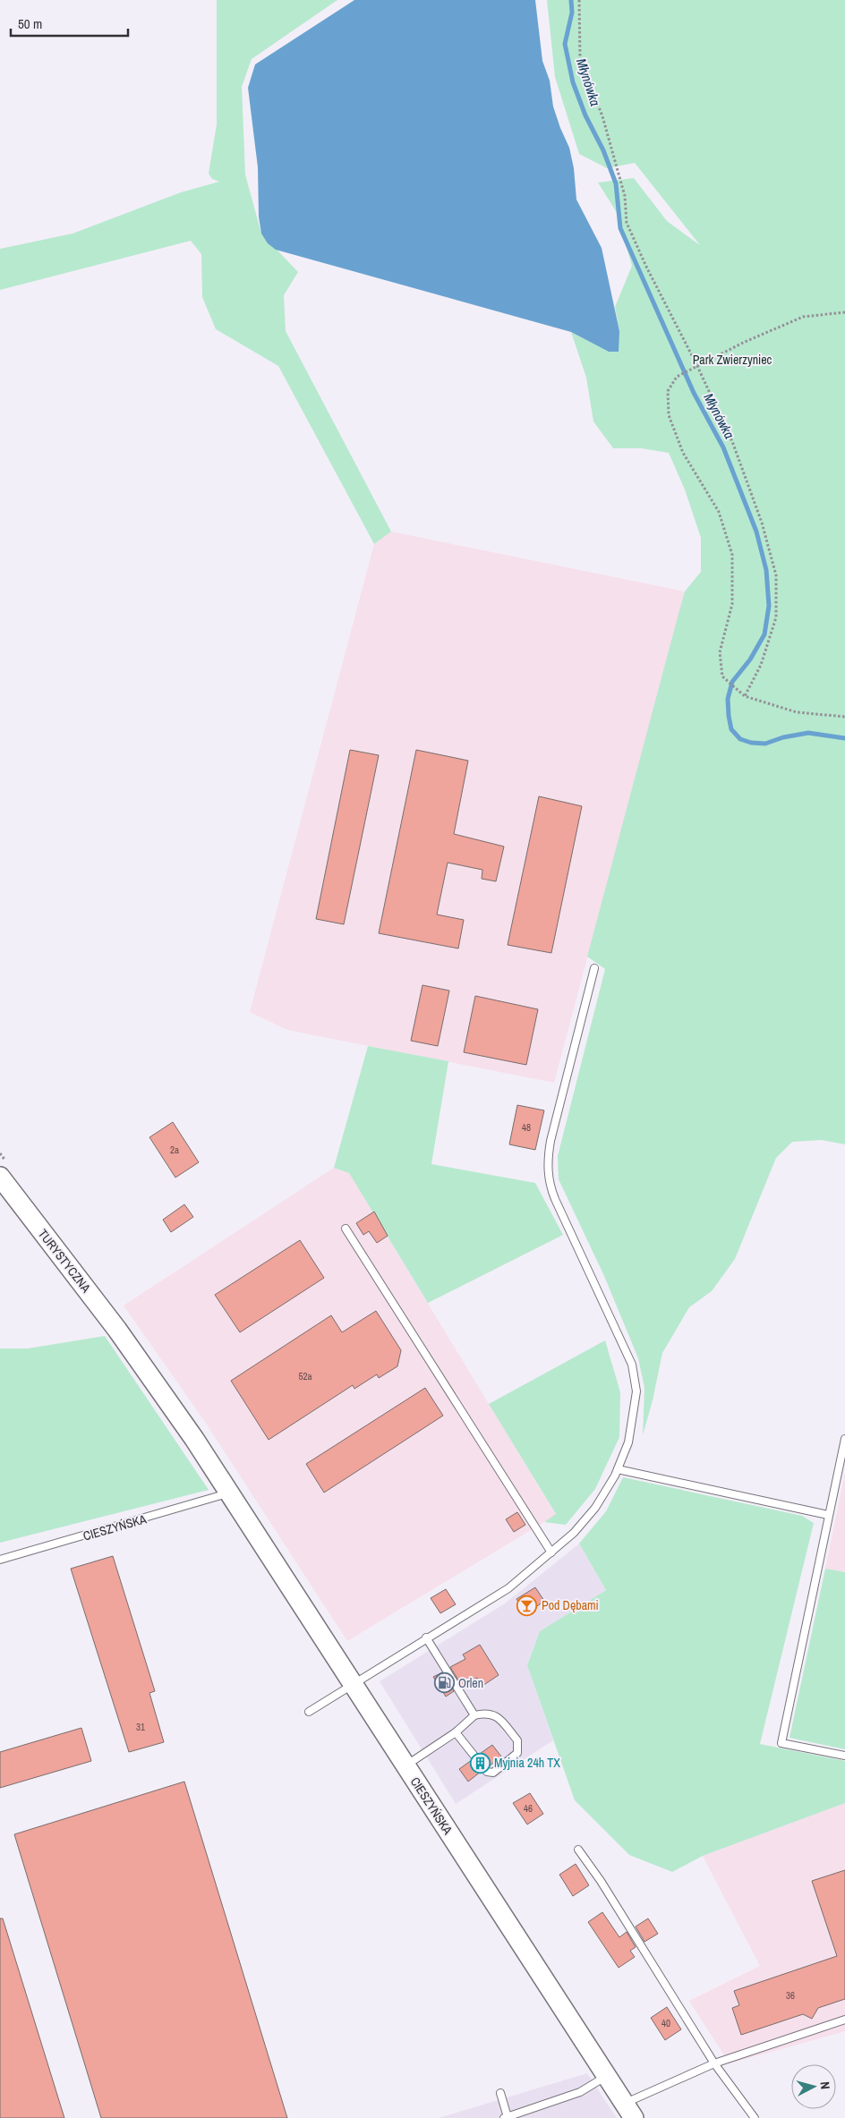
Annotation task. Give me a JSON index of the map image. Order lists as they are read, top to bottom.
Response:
{
  "streets": {
    "main road": ["TURYSTYCZNA", "CIESZYŃSKA"]
  },
  "crossings": [
    ["TURYSTYCZNA", "CIESZYŃSKA"]
  ],
  "water": ["Młynówka"],
  "parks": ["Park Zwierzyniec"],
  "places": {
    "bar": ["Pod Dębami"],
    "fuel station": ["Orlen"],
    "building": ["Myjnia 24h TX"]
  },
  "house_numbers": [
    "48",
    "2a",
    "52a",
    "31",
    "46",
    "36",
    "40"
  ],
  "scale_bar": "50 m",
  "north": "right"
}
